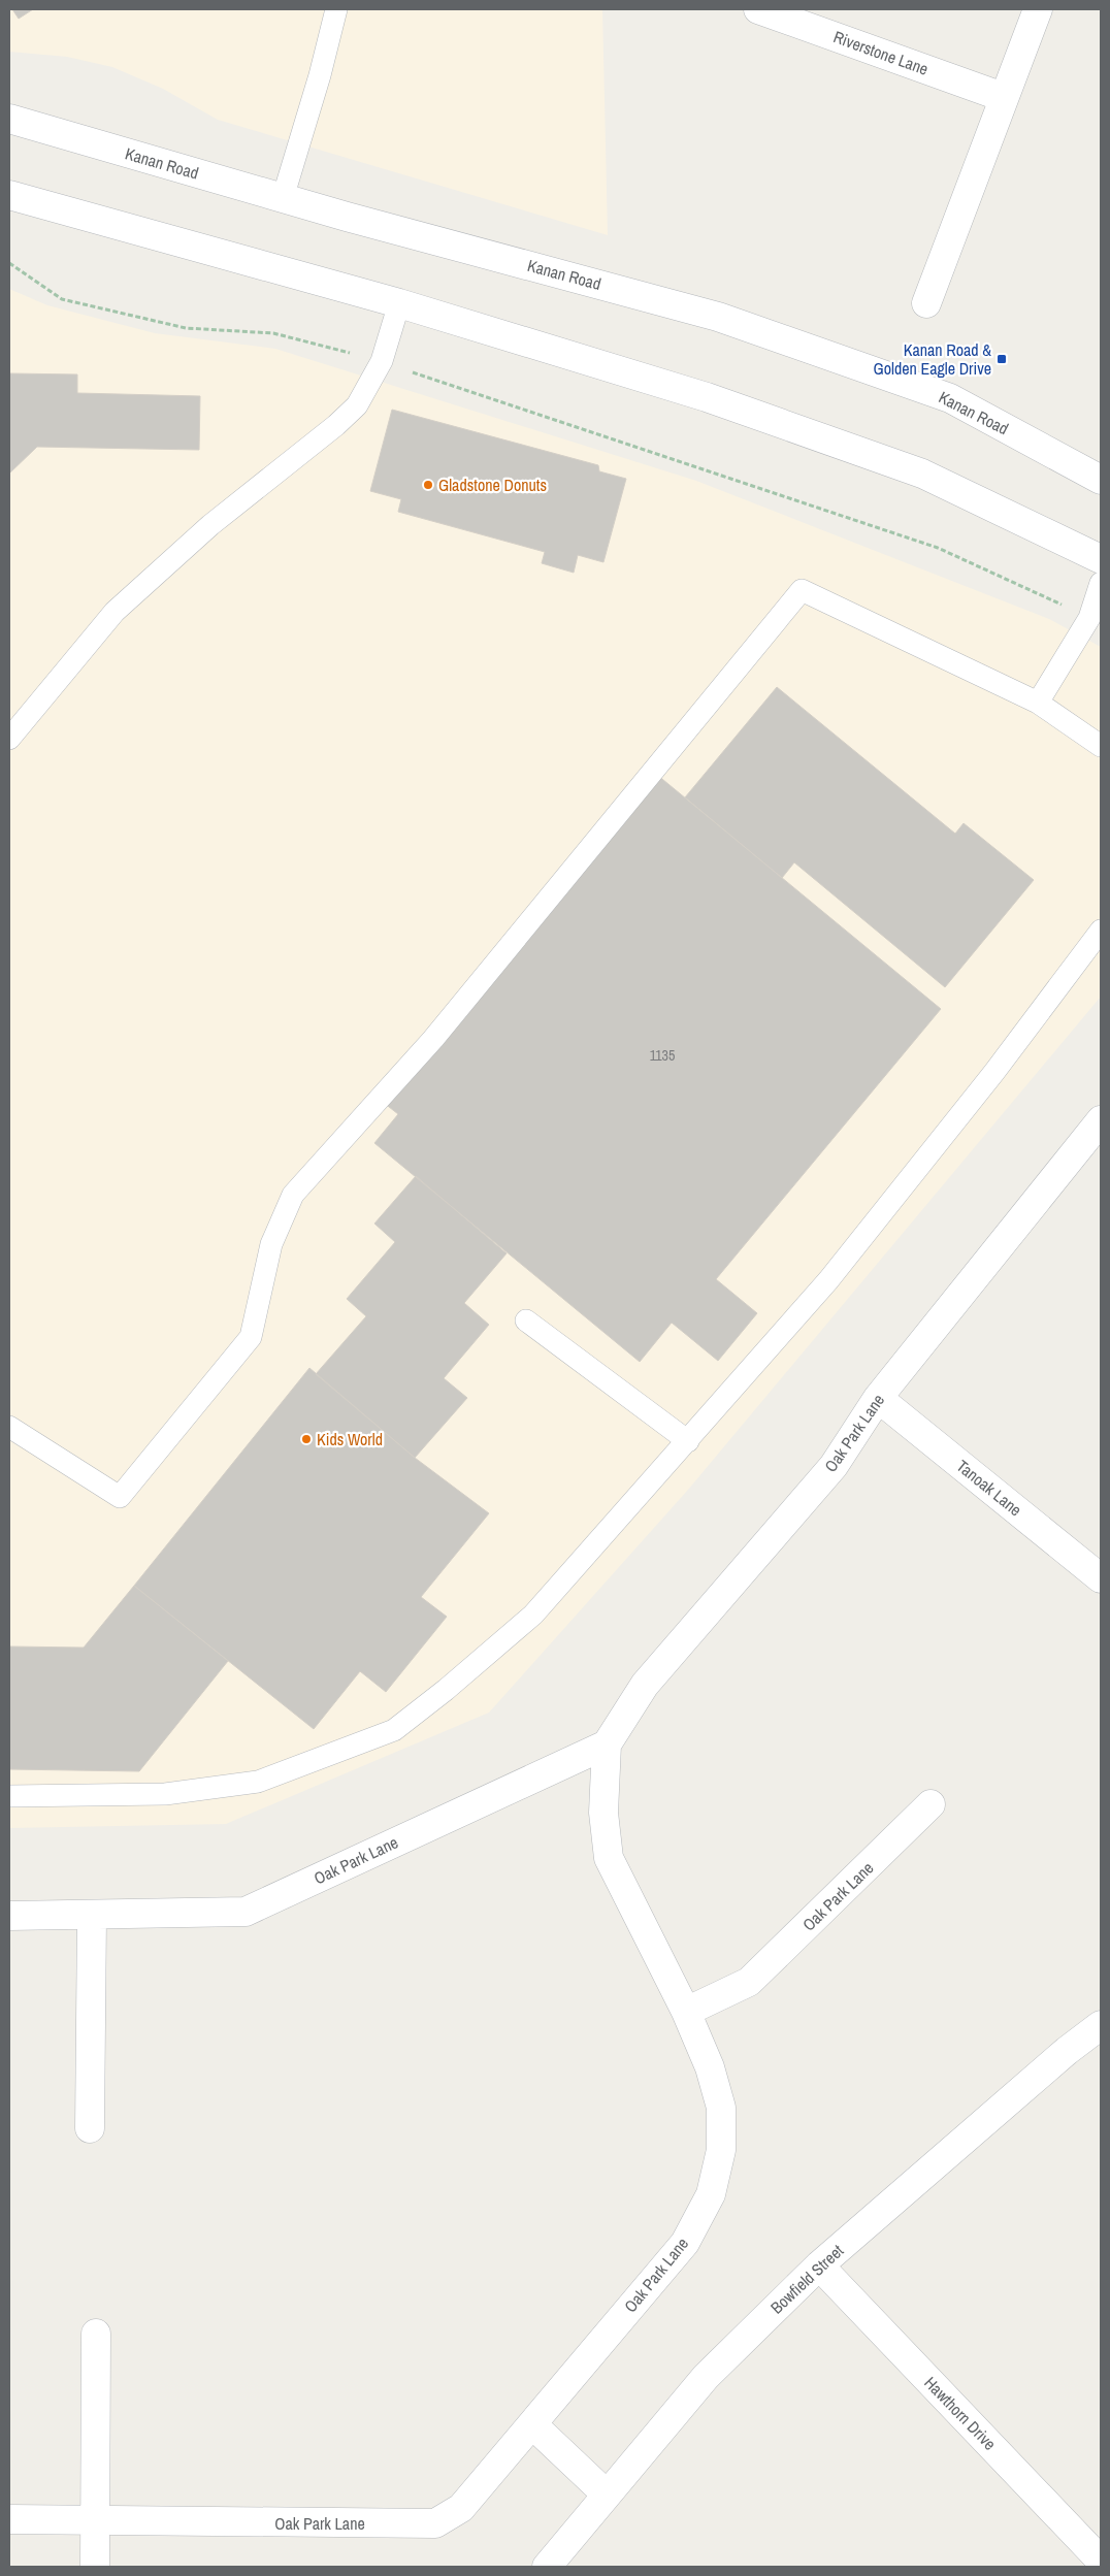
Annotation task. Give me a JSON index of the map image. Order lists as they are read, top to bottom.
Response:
{
  "streets": {
    "street": [
      "Riverstone Lane",
      "Kanan Road",
      "Oak Park Lane",
      "Tanoak Lane",
      "Bowfield Street",
      "Hawthorn Drive"
    ]
  },
  "crossings": [
    ["Oak Park Lane", "Tanoak Lane"],
    ["Bowfield Street", "Hawthorn Drive"]
  ],
  "places": {
    "transit": ["Kanan Road & Golden Eagle Drive"],
    "other": ["Gladstone Donuts", "Kids World"]
  },
  "house_numbers": ["1135"]
}
